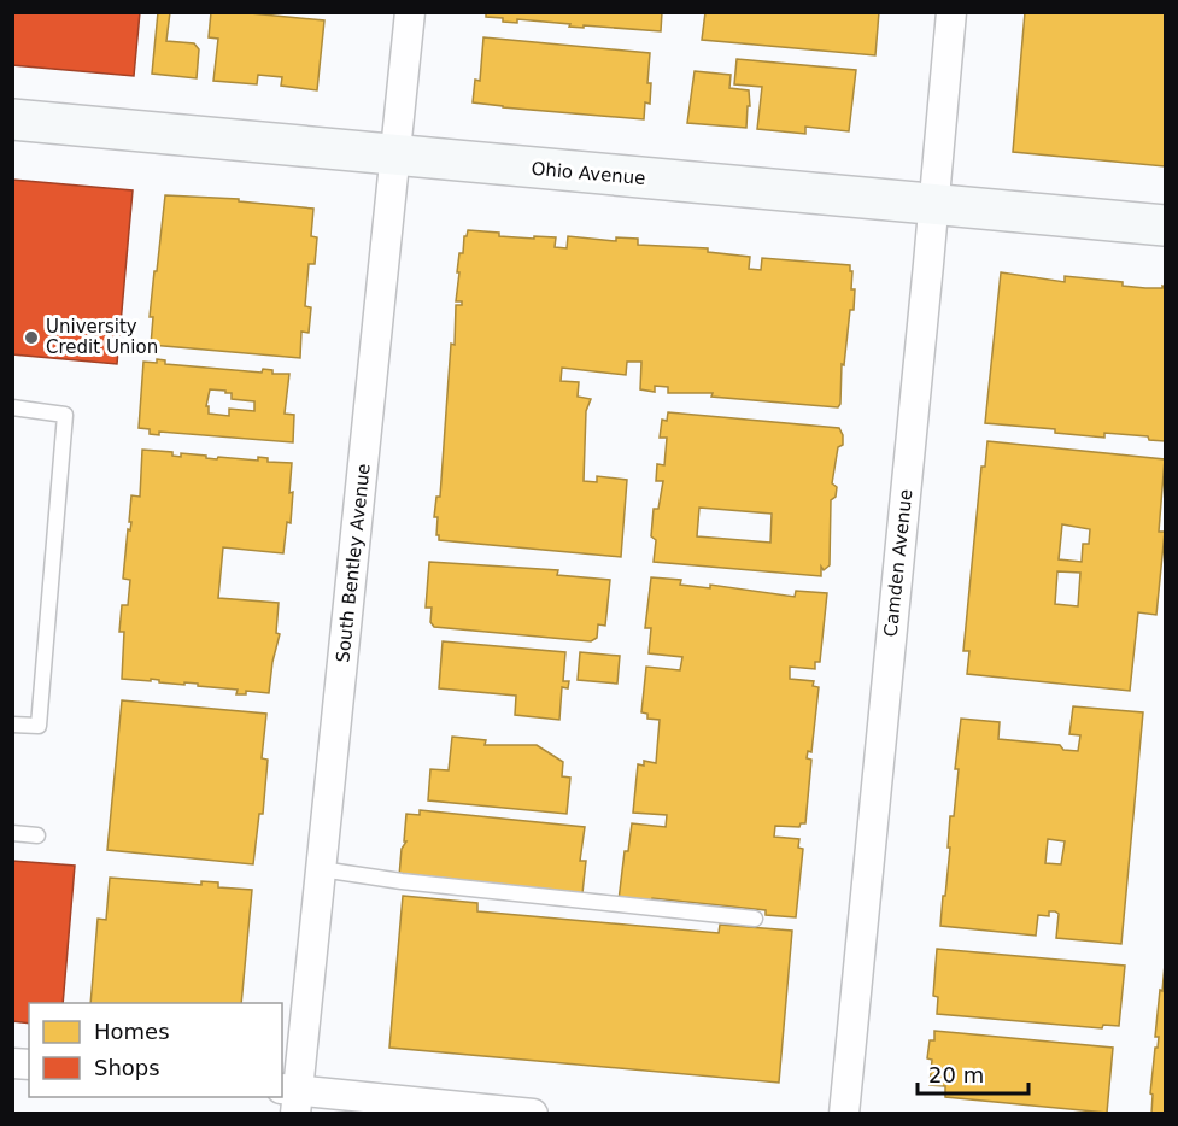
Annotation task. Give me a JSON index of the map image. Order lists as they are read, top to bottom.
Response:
{
  "streets": {
    "street": ["Ohio Avenue", "South Bentley Avenue", "Camden Avenue"]
  },
  "crossings": [
    ["Ohio Avenue", "South Bentley Avenue"],
    ["Ohio Avenue", "Camden Avenue"]
  ],
  "places": ["University Credit Union"],
  "legend": ["Homes", "Shops"],
  "scale_bar": "20 m"
}
